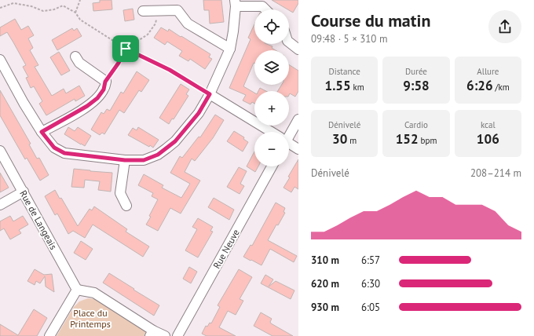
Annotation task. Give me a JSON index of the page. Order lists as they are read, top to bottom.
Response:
{
  "streets": {
    "street": ["Rue de Langeais", "Rue Neuve"]
  },
  "parks": ["Place du Printemps"],
  "page": {
    "heading": ["Course du matin", "09:48 · 5 × 310 m"],
    "map_buttons": ["+", "−"],
    "stats": [
      ["Distance", "1.55 km"],
      ["Durée", "9:58"],
      ["Allure", "6:26 /km"],
      ["Dénivelé", "30 m"],
      ["Cardio", "152 bpm"],
      ["kcal", "106"]
    ],
    "chart": ["Dénivelé", "208–214 m"],
    "list": [
      {
        "name": "310 m",
        "note": "6:57"
      },
      {
        "name": "620 m",
        "note": "6:30"
      },
      {
        "name": "930 m",
        "note": "6:05"
      }
    ]
  }
}
